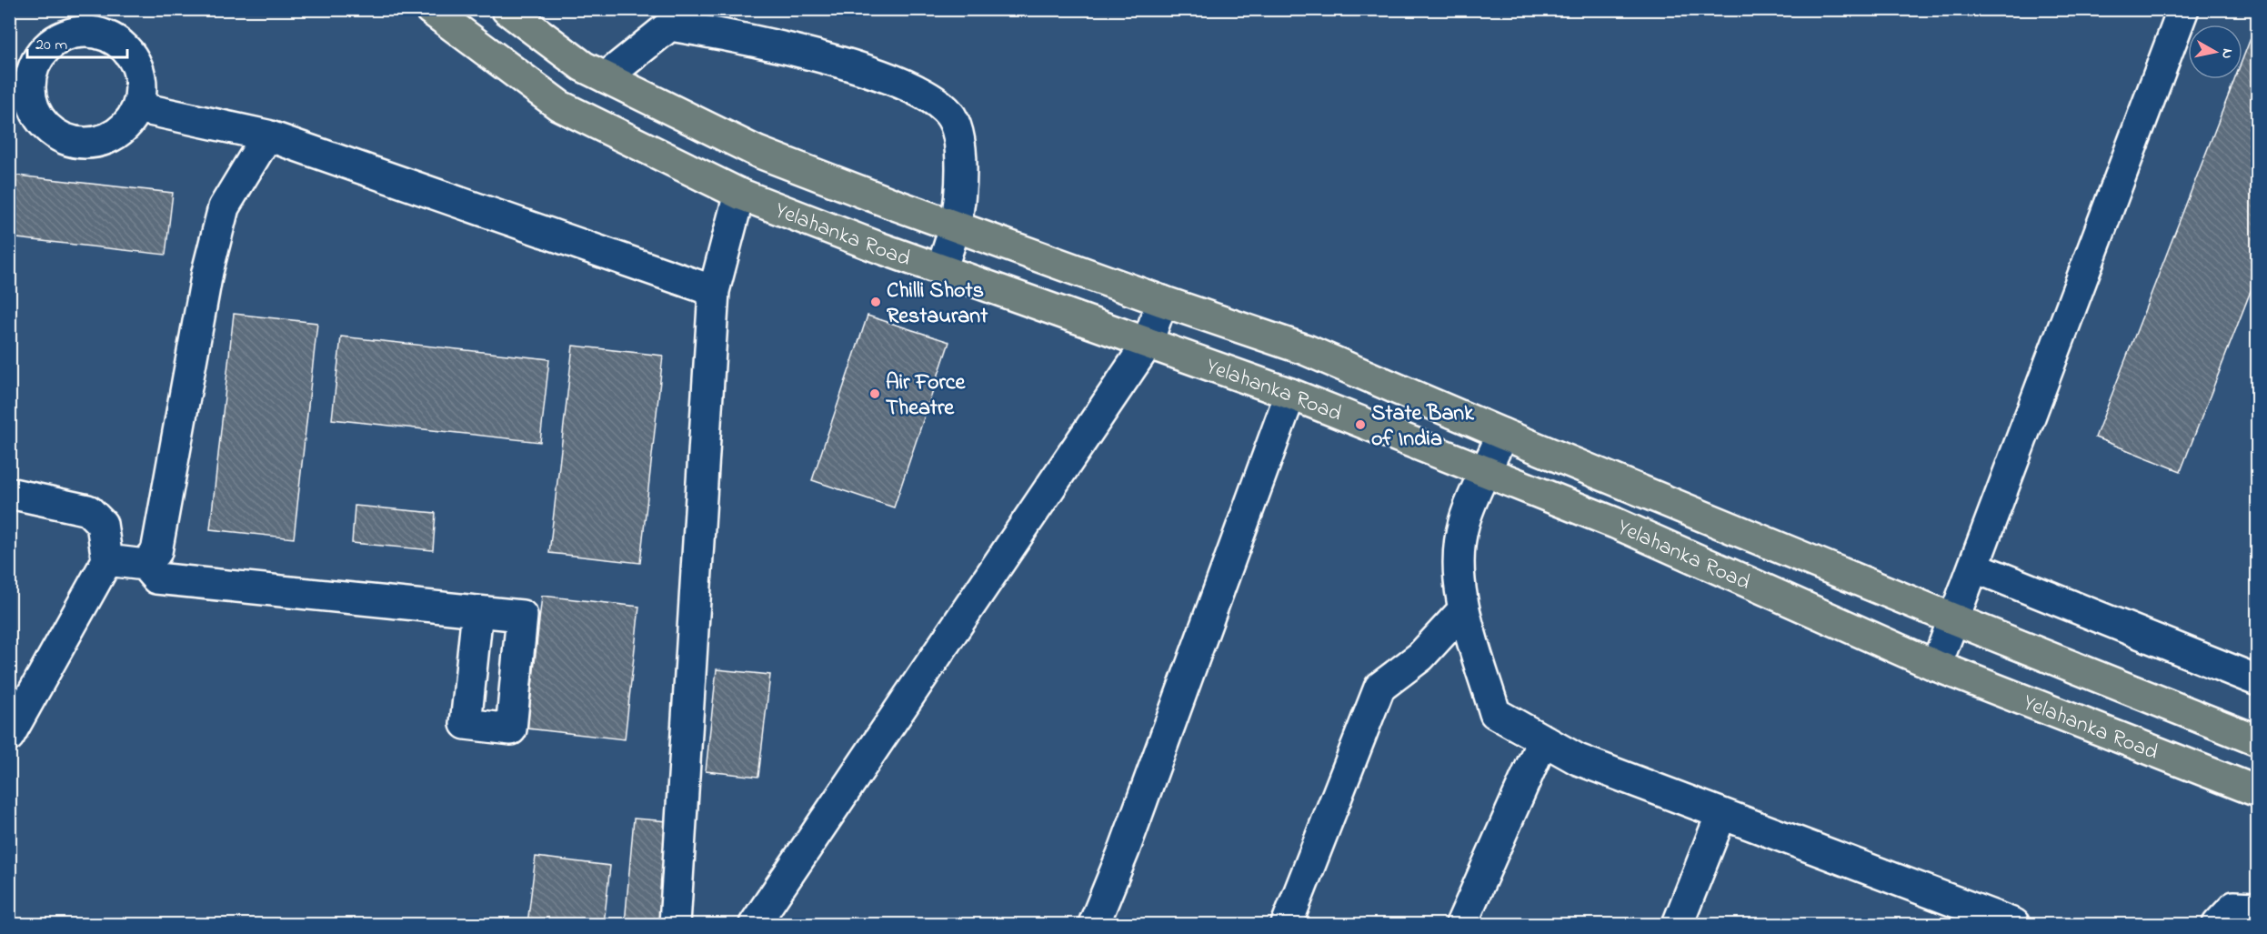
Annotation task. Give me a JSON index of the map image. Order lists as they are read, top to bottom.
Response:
{
  "streets": {
    "main road": ["Yelahanka Road"]
  },
  "places": ["Chilli Shots Restaurant", "Air Force Theatre", "State Bank of India"],
  "scale_bar": "20 m",
  "north": "right"
}
